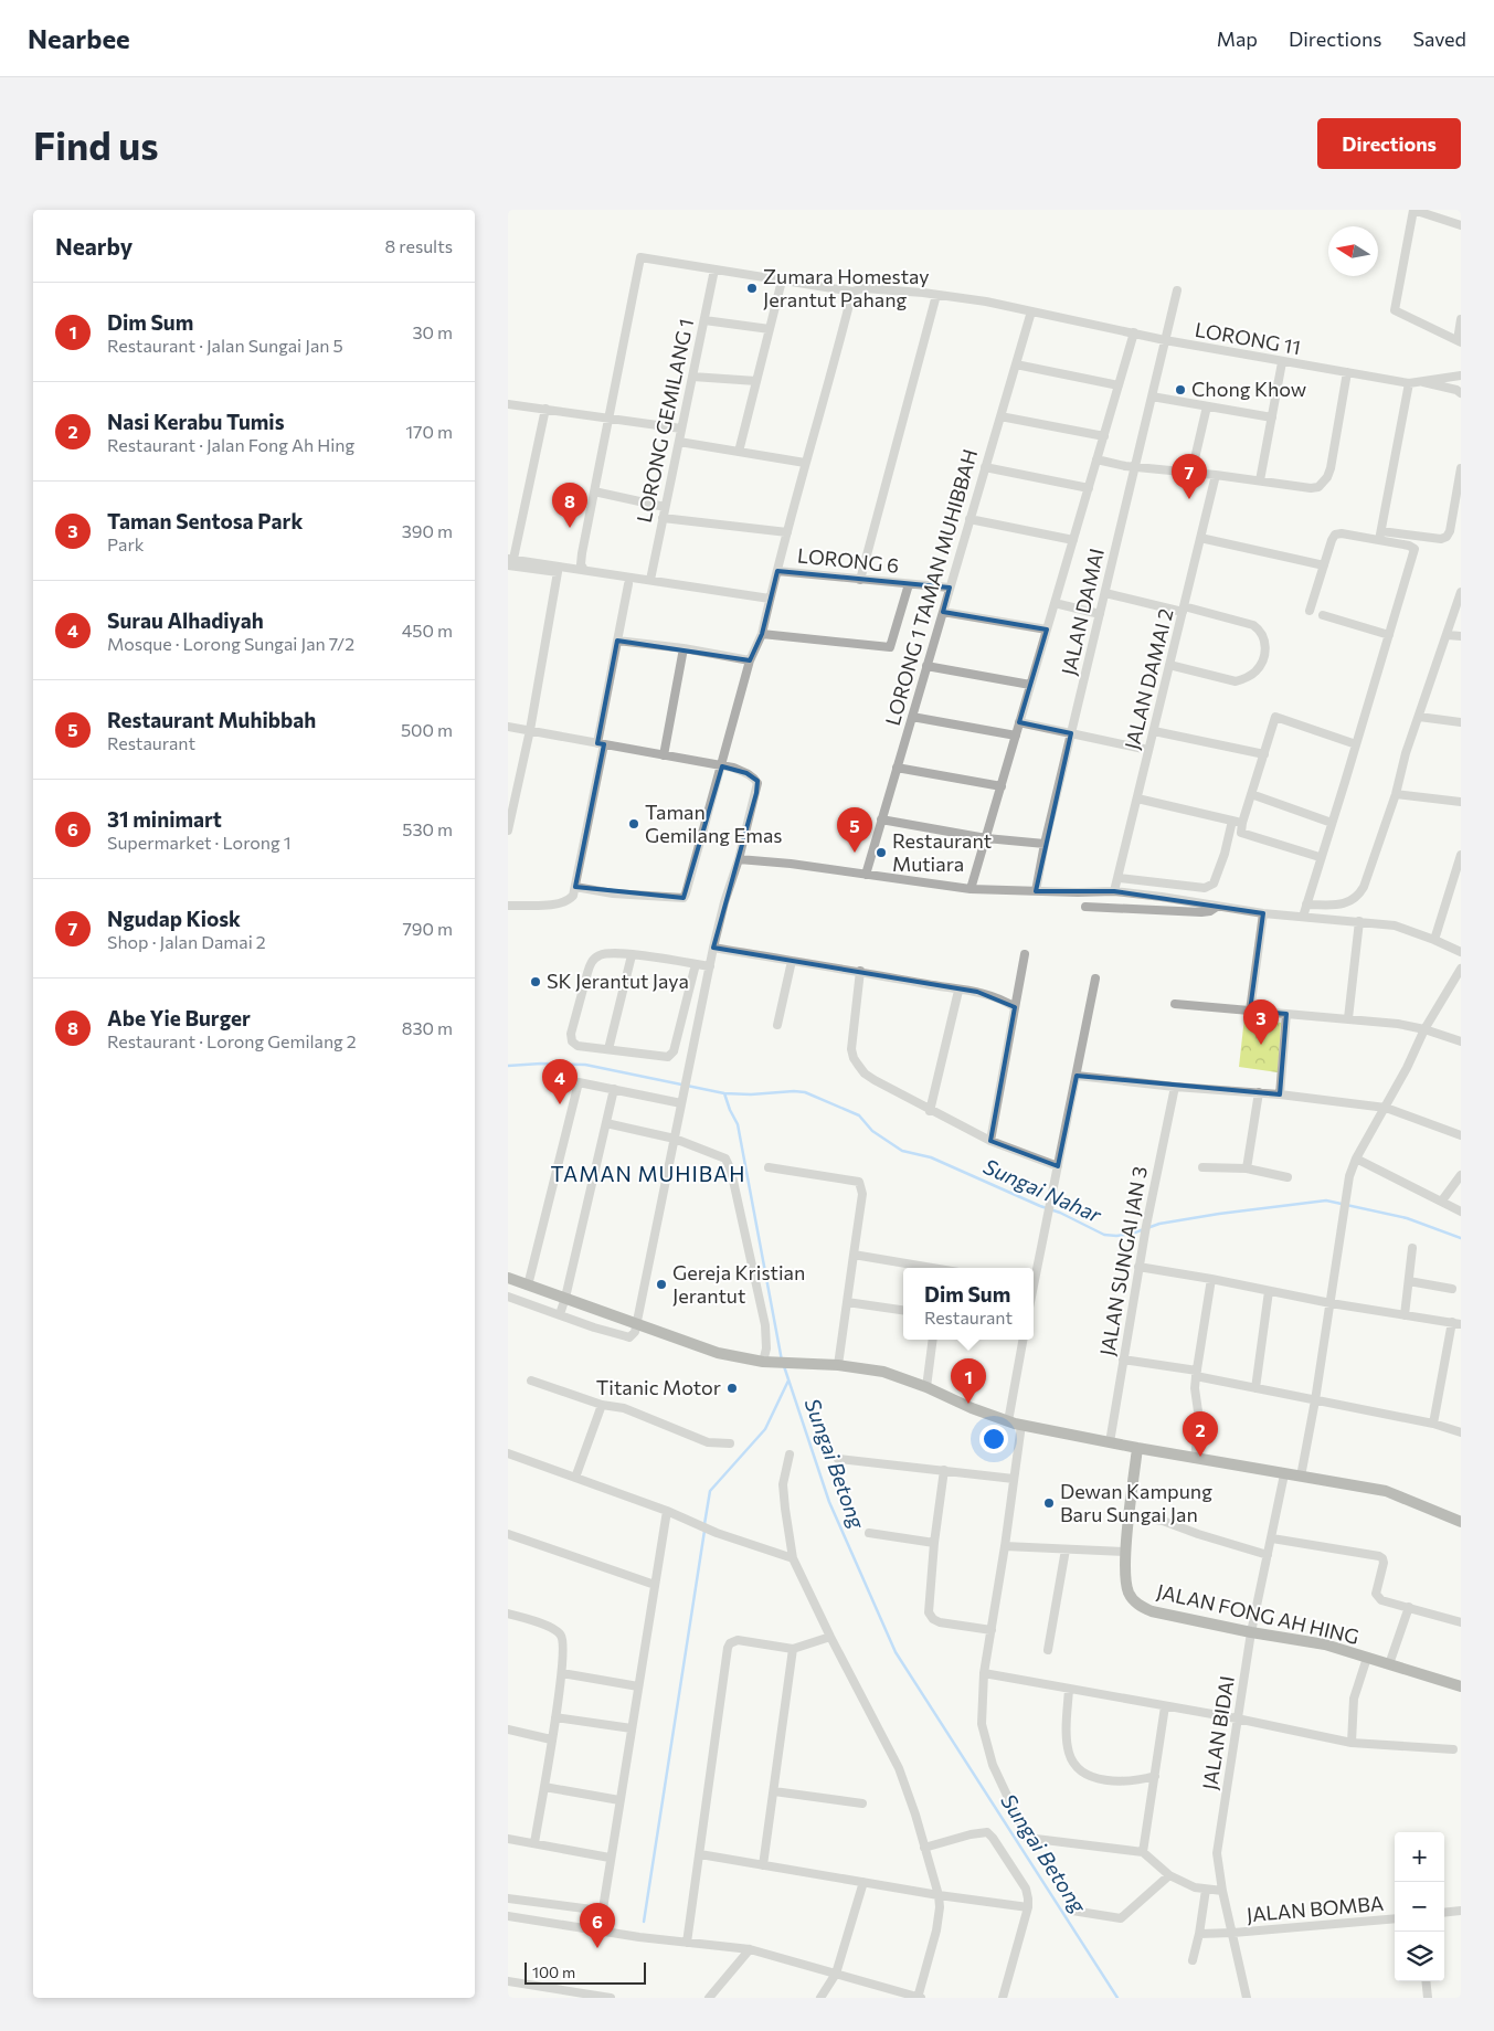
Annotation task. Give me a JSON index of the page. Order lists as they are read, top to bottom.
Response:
{
  "streets": {
    "main road": ["JALAN FONG AH HING"],
    "street": [
      "LORONG 11",
      "LORONG GEMILANG 1",
      "LORONG 6",
      "LORONG 1 TAMAN MUHIBBAH",
      "JALAN DAMAI",
      "JALAN DAMAI 2",
      "JALAN SUNGAI JAN 3",
      "JALAN BIDAI",
      "JALAN BOMBA"
    ]
  },
  "crossings": [
    ["LORONG 11", "LORONG GEMILANG 1"],
    ["LORONG 11", "LORONG 1 TAMAN MUHIBBAH"],
    ["LORONG 11", "JALAN DAMAI"],
    ["LORONG 6", "LORONG 1 TAMAN MUHIBBAH"],
    ["JALAN FONG AH HING", "JALAN BIDAI"],
    ["JALAN BIDAI", "JALAN BOMBA"]
  ],
  "districts": ["TAMAN MUHIBAH"],
  "water": ["Sungai Nahar", "Sungai Betong"],
  "places": [
    "Zumara Homestay Jerantut Pahang",
    "Chong Khow",
    "Taman Gemilang Emas",
    "Restaurant Mutiara",
    "SK Jerantut Jaya",
    "Gereja Kristian Jerantut",
    "Titanic Motor",
    "Dewan Kampung Baru Sungai Jan"
  ],
  "scale_bar": "100 m",
  "north": "left",
  "page": {
    "header": "Nearbee",
    "nav": ["Map", "Directions", "Saved"],
    "buttons": "Directions",
    "title": "Find us",
    "heading": ["Nearby", "8 results"],
    "list": [
      {
        "mark": "1",
        "name": "Dim Sum",
        "note": "Restaurant · Jalan Sungai Jan 5",
        "value": "30 m"
      },
      {
        "mark": "2",
        "name": "Nasi Kerabu Tumis",
        "note": "Restaurant · Jalan Fong Ah Hing",
        "value": "170 m"
      },
      {
        "mark": "3",
        "name": "Taman Sentosa Park",
        "note": "Park",
        "value": "390 m"
      },
      {
        "mark": "4",
        "name": "Surau Alhadiyah",
        "note": "Mosque · Lorong Sungai Jan 7/2",
        "value": "450 m"
      },
      {
        "mark": "5",
        "name": "Restaurant Muhibbah",
        "note": "Restaurant",
        "value": "500 m"
      },
      {
        "mark": "6",
        "name": "31 minimart",
        "note": "Supermarket · Lorong 1",
        "value": "530 m"
      },
      {
        "mark": "7",
        "name": "Ngudap Kiosk",
        "note": "Shop · Jalan Damai 2",
        "value": "790 m"
      },
      {
        "mark": "8",
        "name": "Abe Yie Burger",
        "note": "Restaurant · Lorong Gemilang 2",
        "value": "830 m"
      }
    ],
    "pins": [
      "7",
      "8",
      "5",
      "3",
      "4",
      "1",
      "2",
      "6"
    ],
    "popup": ["Dim Sum", "Restaurant"],
    "map_buttons": ["+", "−"],
    "scale": "100 m"
  }
}
